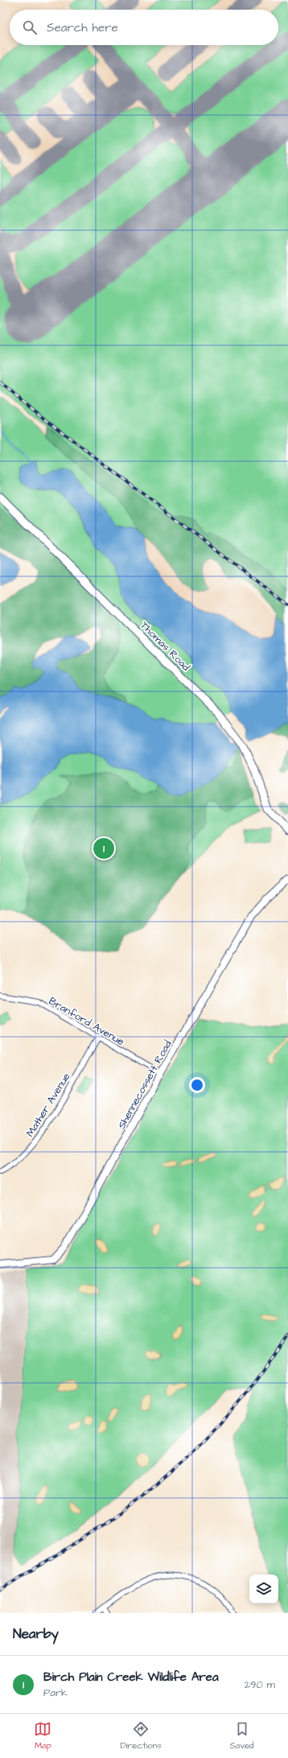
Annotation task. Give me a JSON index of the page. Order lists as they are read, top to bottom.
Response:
{
  "streets": {
    "main road": ["Thomas Road"],
    "street": ["Branford Avenue", "Shennecossett Road", "Mather Avenue"]
  },
  "crossings": [
    ["Branford Avenue", "Shennecossett Road"],
    ["Branford Avenue", "Mather Avenue"]
  ],
  "page": {
    "search": "Search here",
    "pins": "1",
    "heading": "Nearby",
    "list": [
      {
        "mark": "1",
        "name": "Birch Plain Creek Wildlife Area",
        "note": "Park",
        "value": "290 m"
      }
    ],
    "nav": ["Map", "Directions", "Saved"]
  }
}
